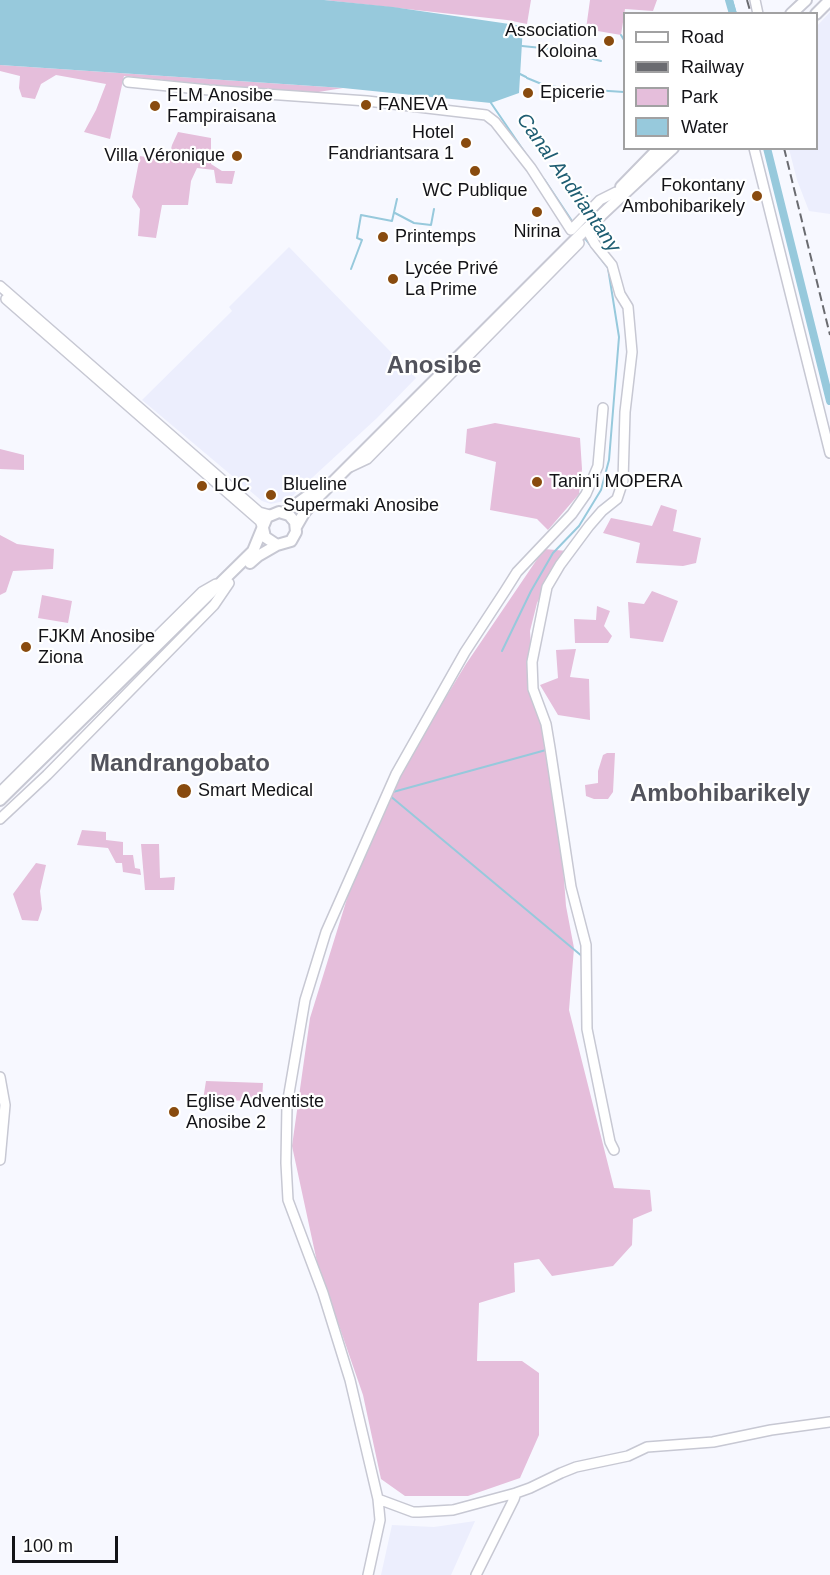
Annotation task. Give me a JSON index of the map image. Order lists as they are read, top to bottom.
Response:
{
  "districts": ["Anosibe", "Mandrangobato", "Ambohibarikely"],
  "water": ["Canal Andriantany"],
  "places": [
    "Association Koloina",
    "Epicerie",
    "FANEVA",
    "FLM Anosibe Fampiraisana",
    "Hotel Fandriantsara 1",
    "Villa Véronique",
    "WC Publique",
    "Fokontany Ambohibarikely",
    "Nirina",
    "Printemps",
    "Lycée Privé La Prime",
    "Tanin'i MOPERA",
    "LUC",
    "Blueline Supermaki Anosibe",
    "FJKM Anosibe Ziona",
    "Smart Medical",
    "Eglise Adventiste Anosibe 2"
  ],
  "legend": [
    "Road",
    "Railway",
    "Park",
    "Water"
  ],
  "scale_bar": "100 m"
}
